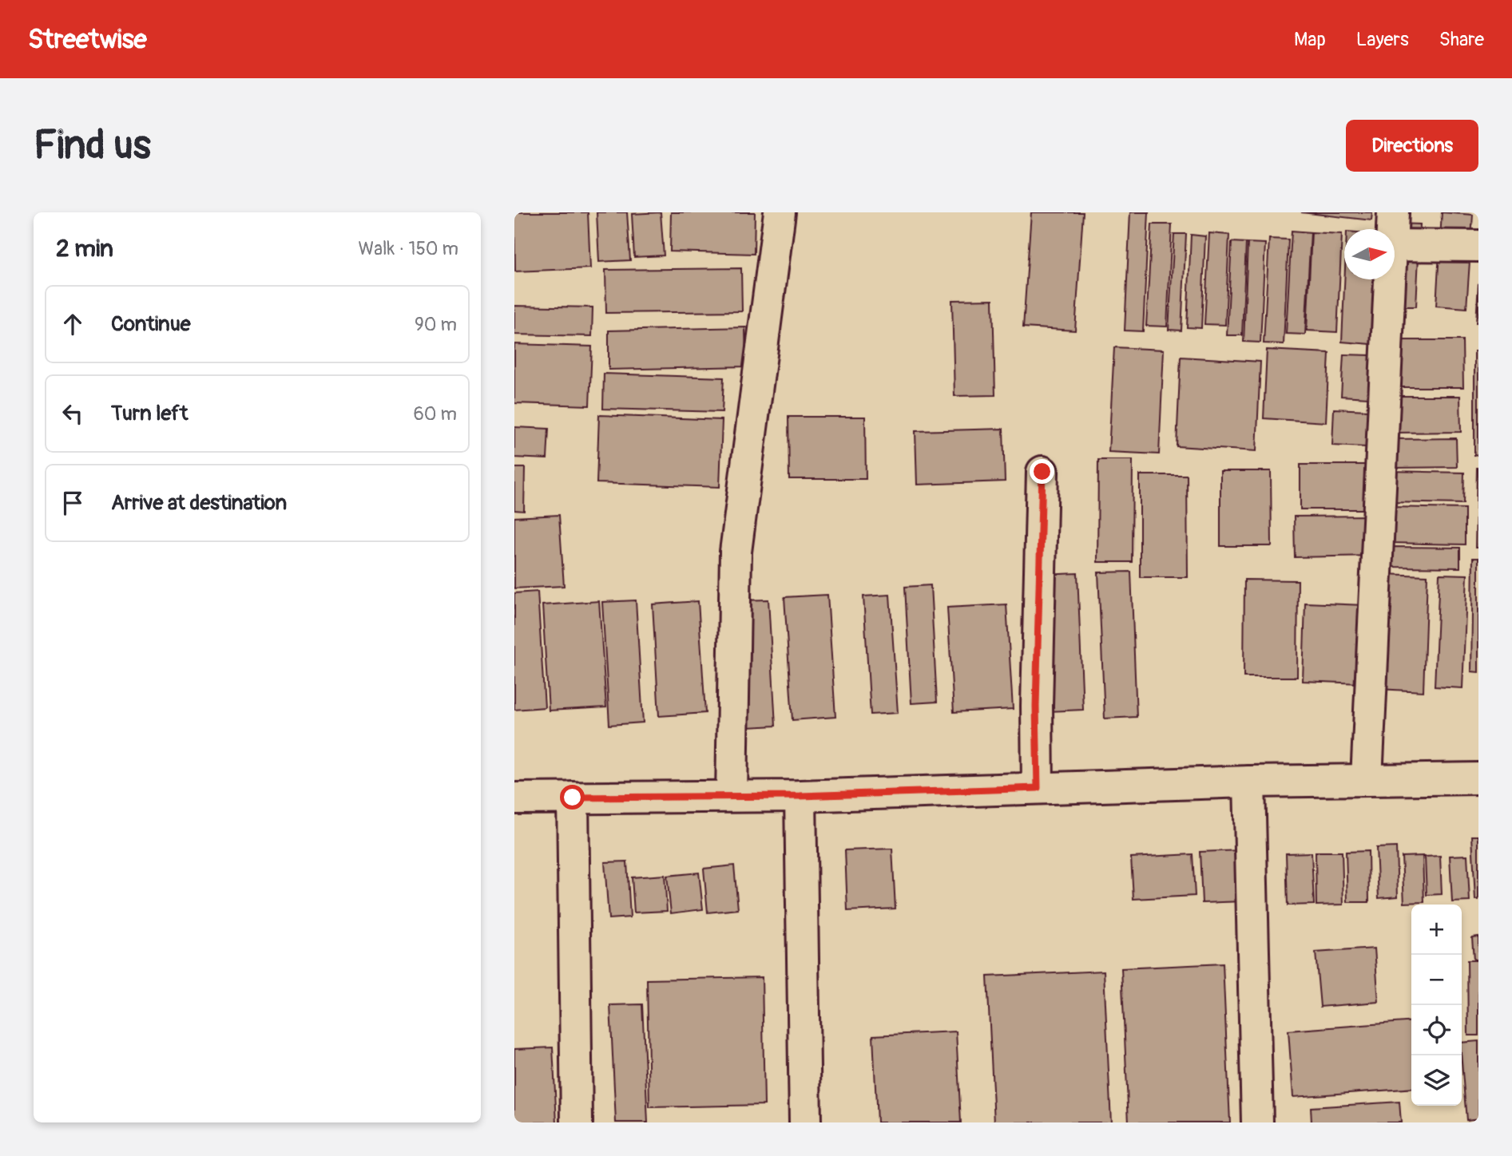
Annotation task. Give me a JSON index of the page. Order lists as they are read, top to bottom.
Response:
{
  "north": "right",
  "page": {
    "header": "Streetwise",
    "nav": ["Map", "Layers", "Share"],
    "buttons": "Directions",
    "title": "Find us",
    "heading": ["2 min", "Walk · 150 m"],
    "list": [
      ["Continue", "90 m"],
      ["Turn left", "60 m"],
      "Arrive at destination"
    ],
    "map_buttons": ["+", "−"]
  }
}
